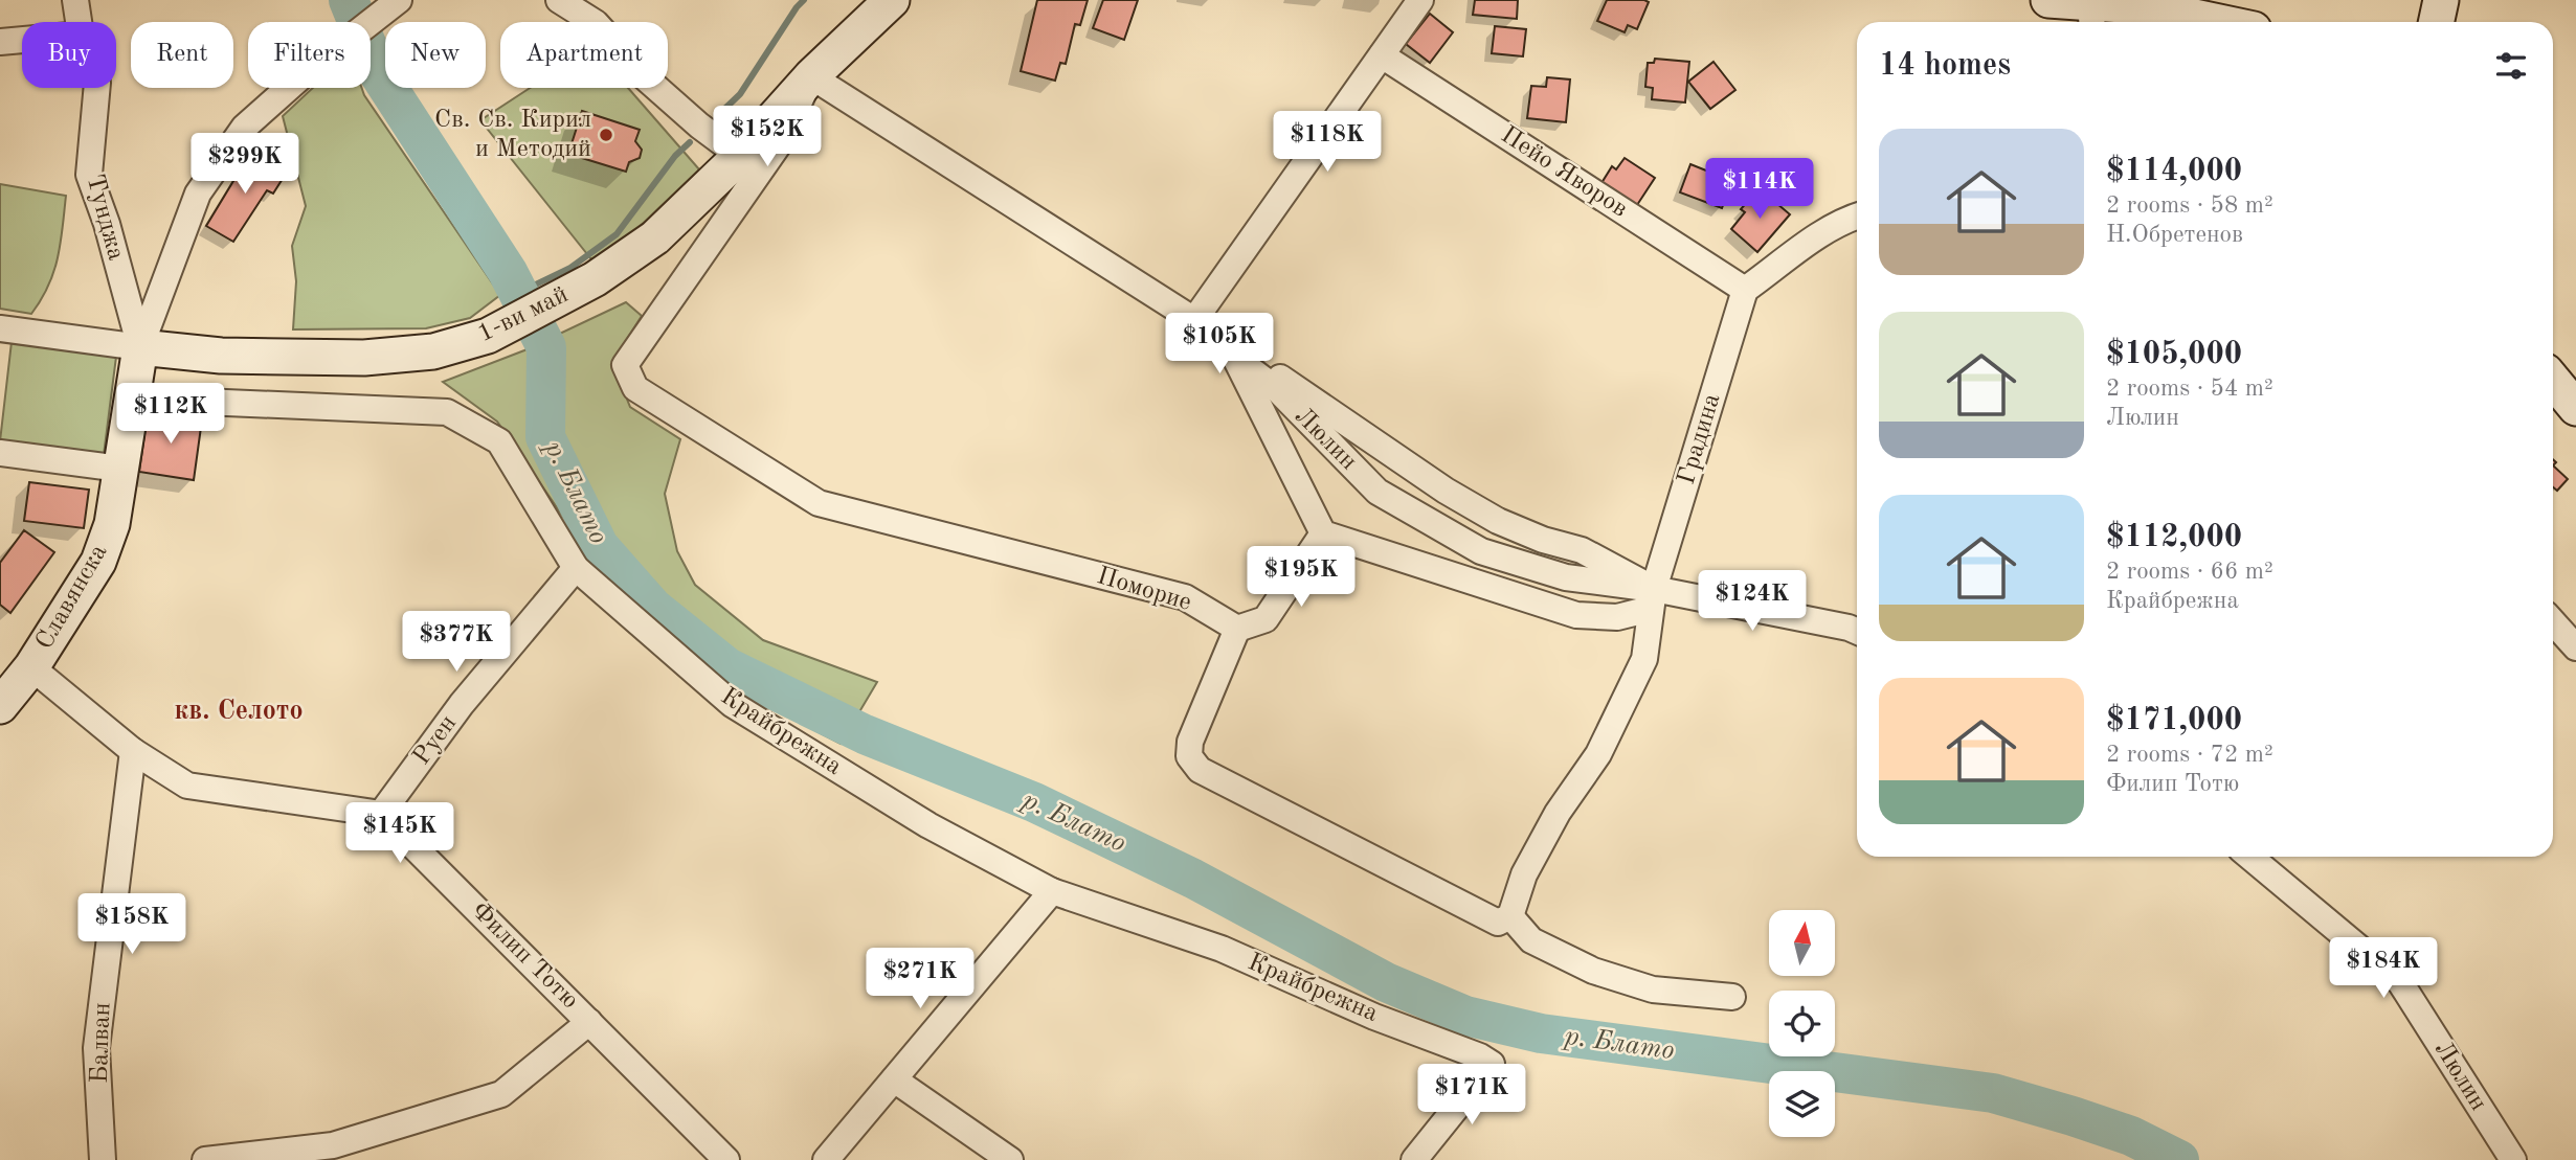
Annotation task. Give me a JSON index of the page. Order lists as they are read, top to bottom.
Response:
{
  "streets": {
    "street": [
      "Пейо Яворов",
      "Тунджа",
      "1-ви май",
      "Люлин",
      "Градина",
      "Поморие",
      "Славянска",
      "Крайбрежна",
      "Руен",
      "Филип Тотю",
      "Балван"
    ]
  },
  "crossings": [
    ["Пейо Яворов", "Градина"],
    ["Тунджа", "1-ви май"],
    ["Тунджа", "Славянска"],
    ["1-ви май", "Люлин"],
    ["1-ви май", "Поморие"],
    ["1-ви май", "Славянска"],
    ["Люлин", "Градина"],
    ["Люлин", "Поморие"],
    ["Славянска", "Крайбрежна"],
    ["Крайбрежна", "Руен"],
    ["Руен", "Филип Тотю"]
  ],
  "districts": ["кв. Селото"],
  "water": ["р. Блато"],
  "places": ["Св. Св. Кирил и Методий"],
  "north": "top",
  "page": {
    "chip": [
      "Buy",
      "Rent",
      "Filters",
      "New",
      "Apartment"
    ],
    "heading": "14 homes",
    "price": [
      "$152K",
      "$118K",
      "$299K",
      "$114K",
      "$105K",
      "$112K",
      "$195K",
      "$124K",
      "$377K",
      "$145K",
      "$158K",
      "$184K",
      "$271K",
      "$171K"
    ],
    "list": [
      {
        "name": "$114,000",
        "note": "2 rooms · 58 m² · Н.Обретенов"
      },
      {
        "name": "$105,000",
        "note": "2 rooms · 54 m² · Люлин"
      },
      {
        "name": "$112,000",
        "note": "2 rooms · 66 m² · Крайбрежна"
      },
      {
        "name": "$171,000",
        "note": "2 rooms · 72 m² · Филип Тотю"
      }
    ]
  }
}
